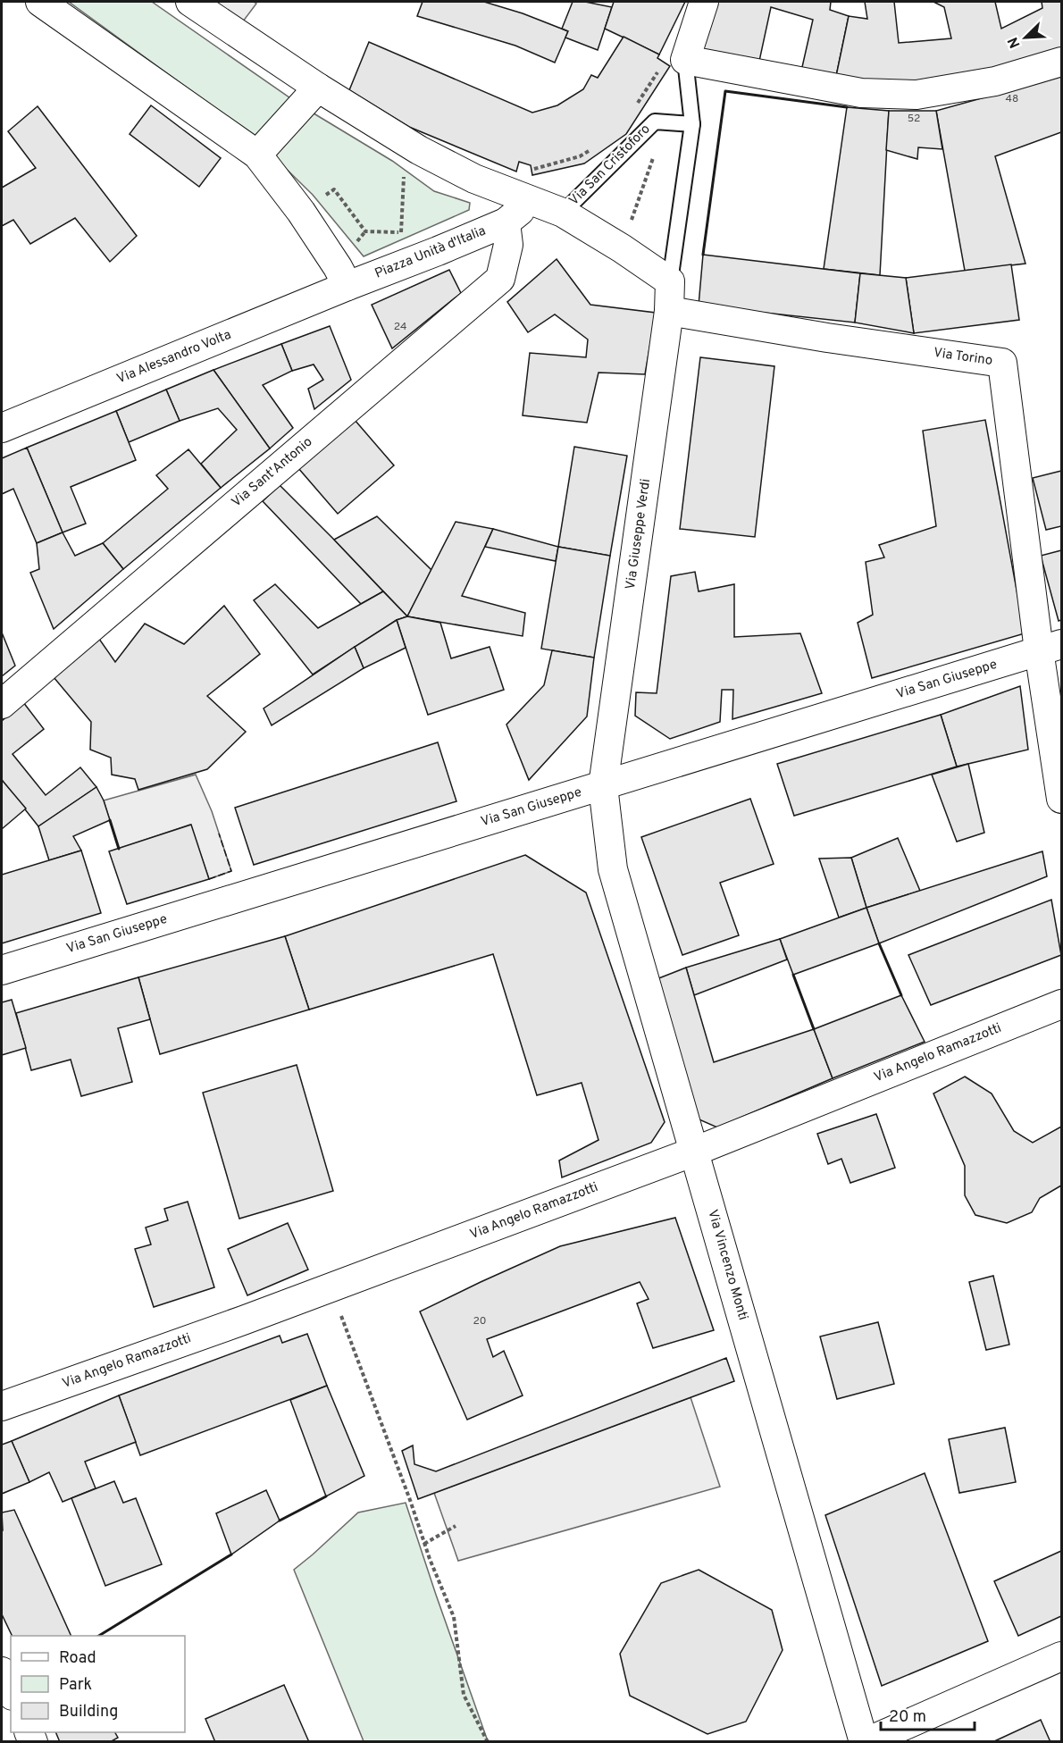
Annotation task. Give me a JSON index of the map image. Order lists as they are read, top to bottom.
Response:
{
  "streets": {
    "street": [
      "Piazza Unità d'Italia",
      "Via Alessandro Volta",
      "Via Torino",
      "Via Sant'Antonio",
      "Via Giuseppe Verdi",
      "Via San Giuseppe",
      "Via Angelo Ramazzotti",
      "Via Vincenzo Monti"
    ],
    "lane": ["Via San Cristoforo"]
  },
  "crossings": [
    ["Piazza Unità d'Italia", "Via Alessandro Volta"],
    ["Piazza Unità d'Italia", "Via Sant'Antonio"],
    ["Via Torino", "Via Giuseppe Verdi"],
    ["Via Torino", "Via San Giuseppe"],
    ["Via Giuseppe Verdi", "Via San Giuseppe"],
    ["Via Giuseppe Verdi", "Via Vincenzo Monti"],
    ["Via San Giuseppe", "Via Vincenzo Monti"],
    ["Via Angelo Ramazzotti", "Via Vincenzo Monti"]
  ],
  "house_numbers": [
    "48",
    "52",
    "24",
    "20"
  ],
  "legend": ["Road", "Park", "Building"],
  "scale_bar": "20 m",
  "north": "bottom left"
}
